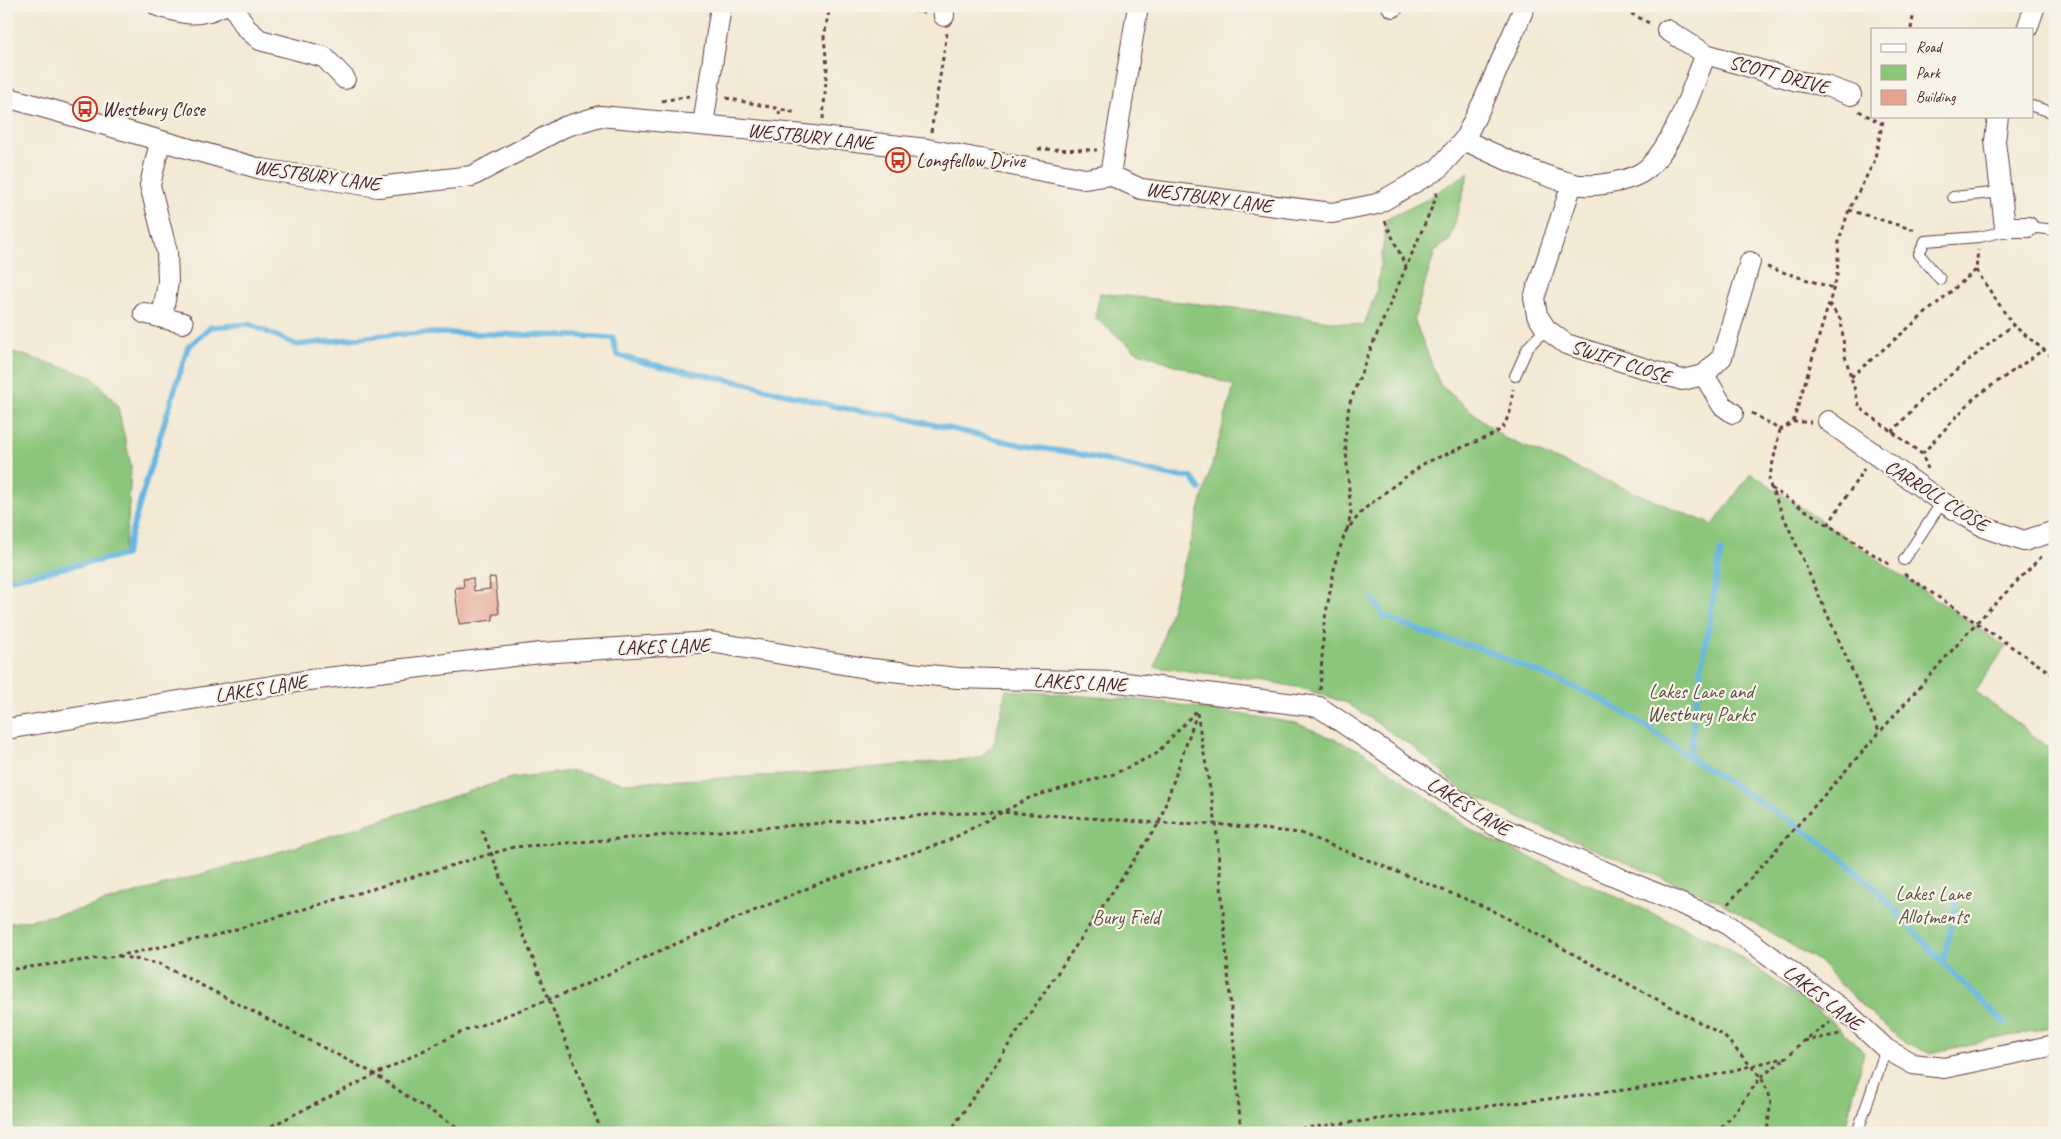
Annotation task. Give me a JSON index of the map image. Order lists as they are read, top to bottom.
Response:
{
  "streets": {
    "street": [
      "SCOTT DRIVE",
      "WESTBURY LANE",
      "SWIFT CLOSE",
      "CARROLL CLOSE",
      "LAKES LANE"
    ]
  },
  "crossings": [
    ["SCOTT DRIVE", "WESTBURY LANE"],
    ["SCOTT DRIVE", "SWIFT CLOSE"]
  ],
  "parks": ["Lakes Lane and Westbury Parks", "Lakes Lane Allotments", "Bury Field"],
  "places": {
    "bus stop": ["Westbury Close", "Longfellow Drive"]
  },
  "legend": ["Road", "Park", "Building"]
}
